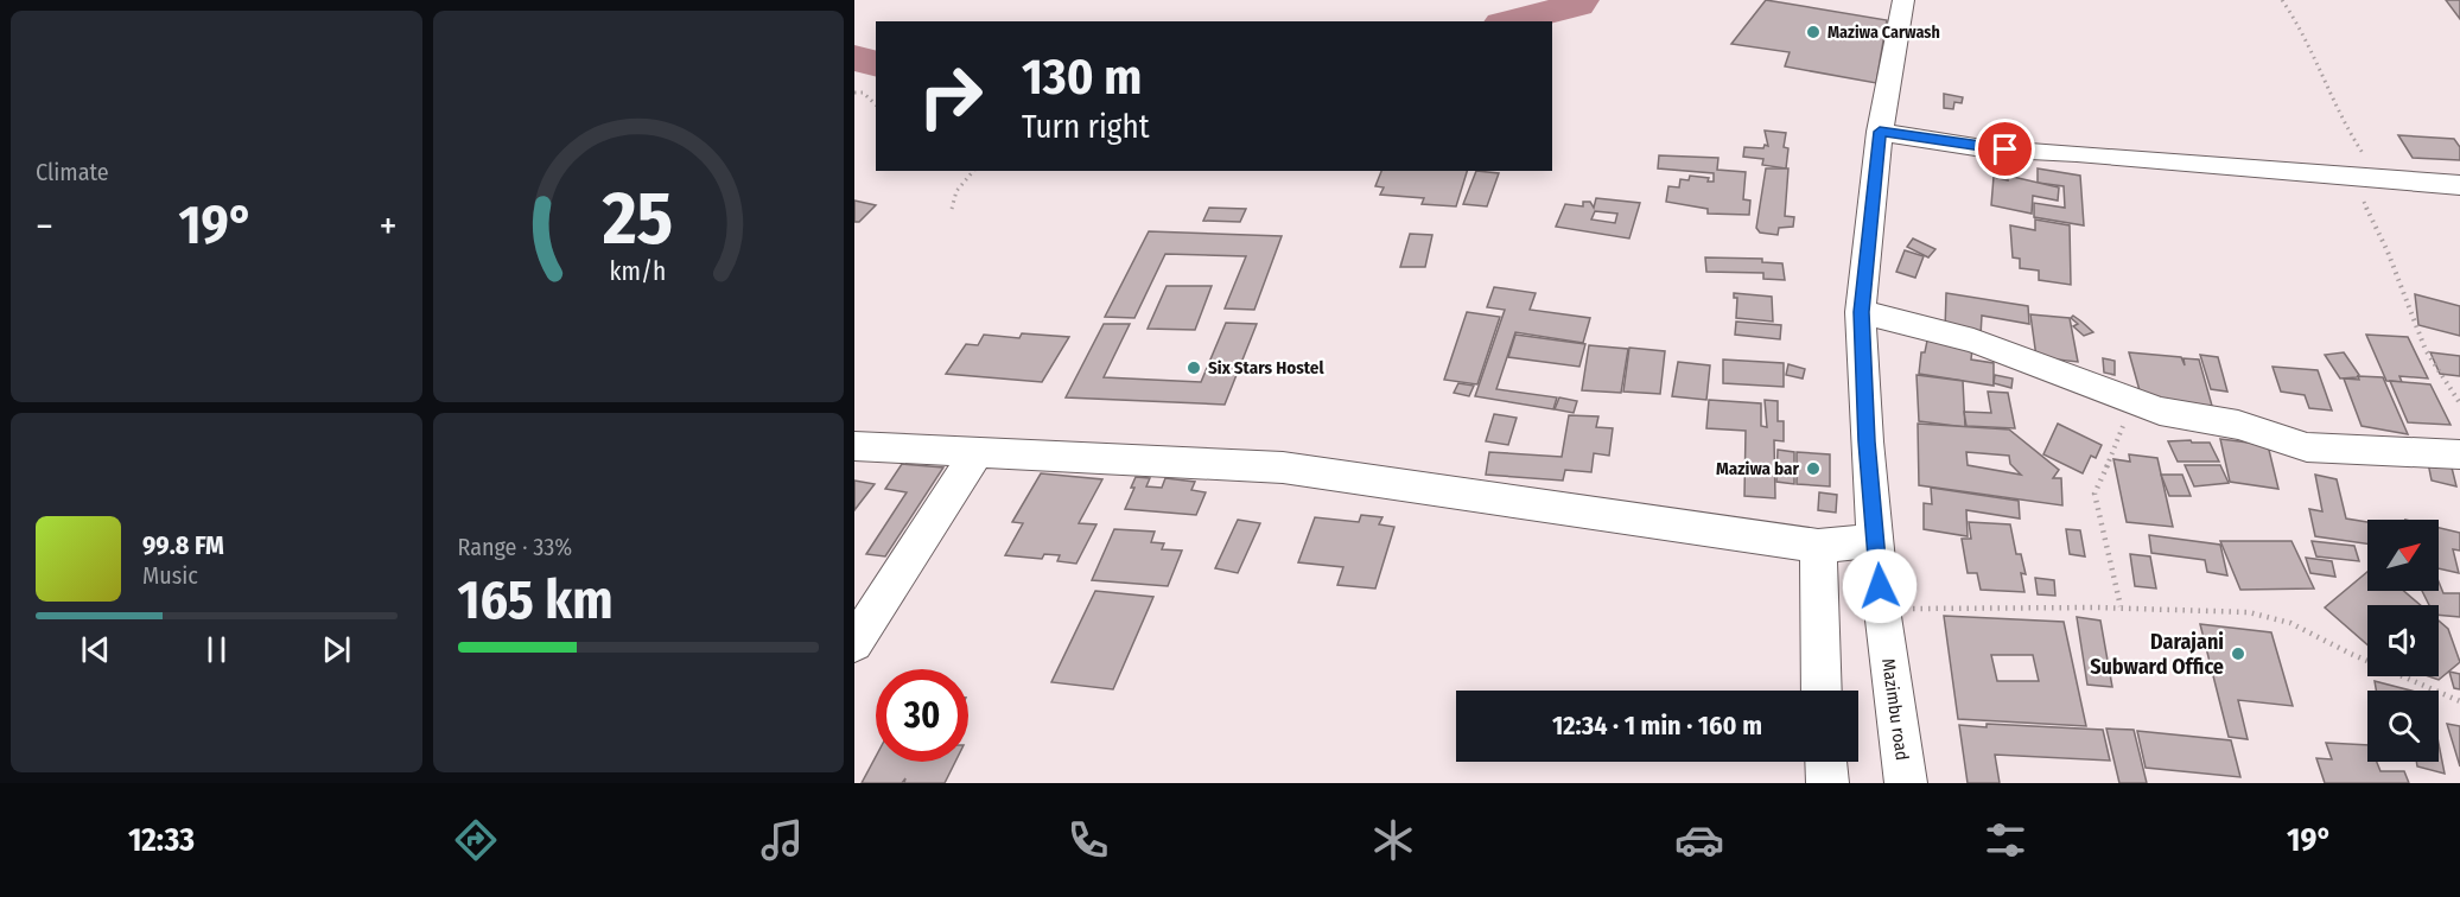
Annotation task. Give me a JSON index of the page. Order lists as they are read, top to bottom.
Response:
{
  "streets": {
    "street": ["Mazimbu road"]
  },
  "places": [
    "Maziwa Carwash",
    "Six Stars Hostel",
    "Maziwa bar",
    "Darajani Subward Office"
  ],
  "north": "top right",
  "page": {
    "tile": [
      "Climate",
      ["Range · 33%", "165 km"]
    ],
    "turn": ["130 m", "Turn right"],
    "heat": ["−", "19°", "+"],
    "song": ["99.8 FM", "Music"],
    "limit": "30",
    "trip": "12:34 · 1 min · 160 m",
    "tabs": ["12:33", "19°"],
    "gauge": ["25", "km/h"]
  }
}
